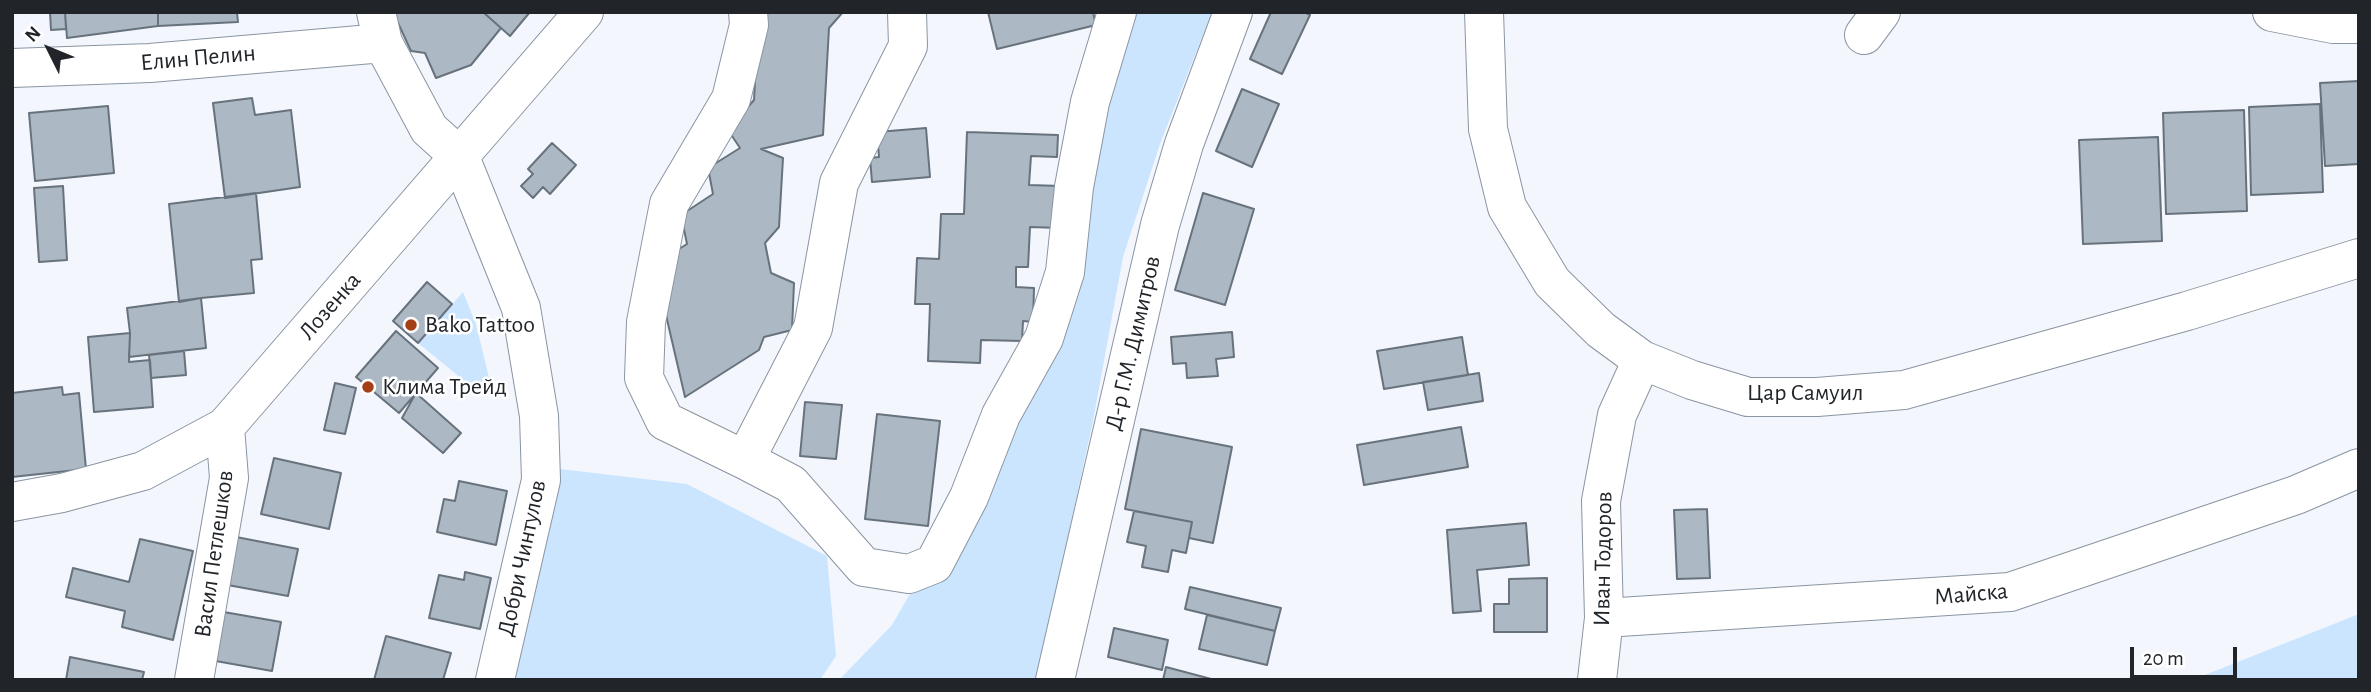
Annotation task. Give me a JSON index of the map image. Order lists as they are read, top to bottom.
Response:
{
  "streets": {
    "street": [
      "Елин Пелин",
      "Лозенка",
      "Д-р Г.М. Димитров",
      "Цар Самуил",
      "Васил Петлешков",
      "Добри Чинтулов",
      "Иван Тодоров",
      "Майска"
    ]
  },
  "crossings": [
    ["Елин Пелин", "Добри Чинтулов"],
    ["Лозенка", "Васил Петлешков"],
    ["Лозенка", "Добри Чинтулов"],
    ["Цар Самуил", "Иван Тодоров"],
    ["Иван Тодоров", "Майска"]
  ],
  "places": ["Bako Tattoo", "Клима Трейд"],
  "scale_bar": "20 m",
  "north": "top left"
}
